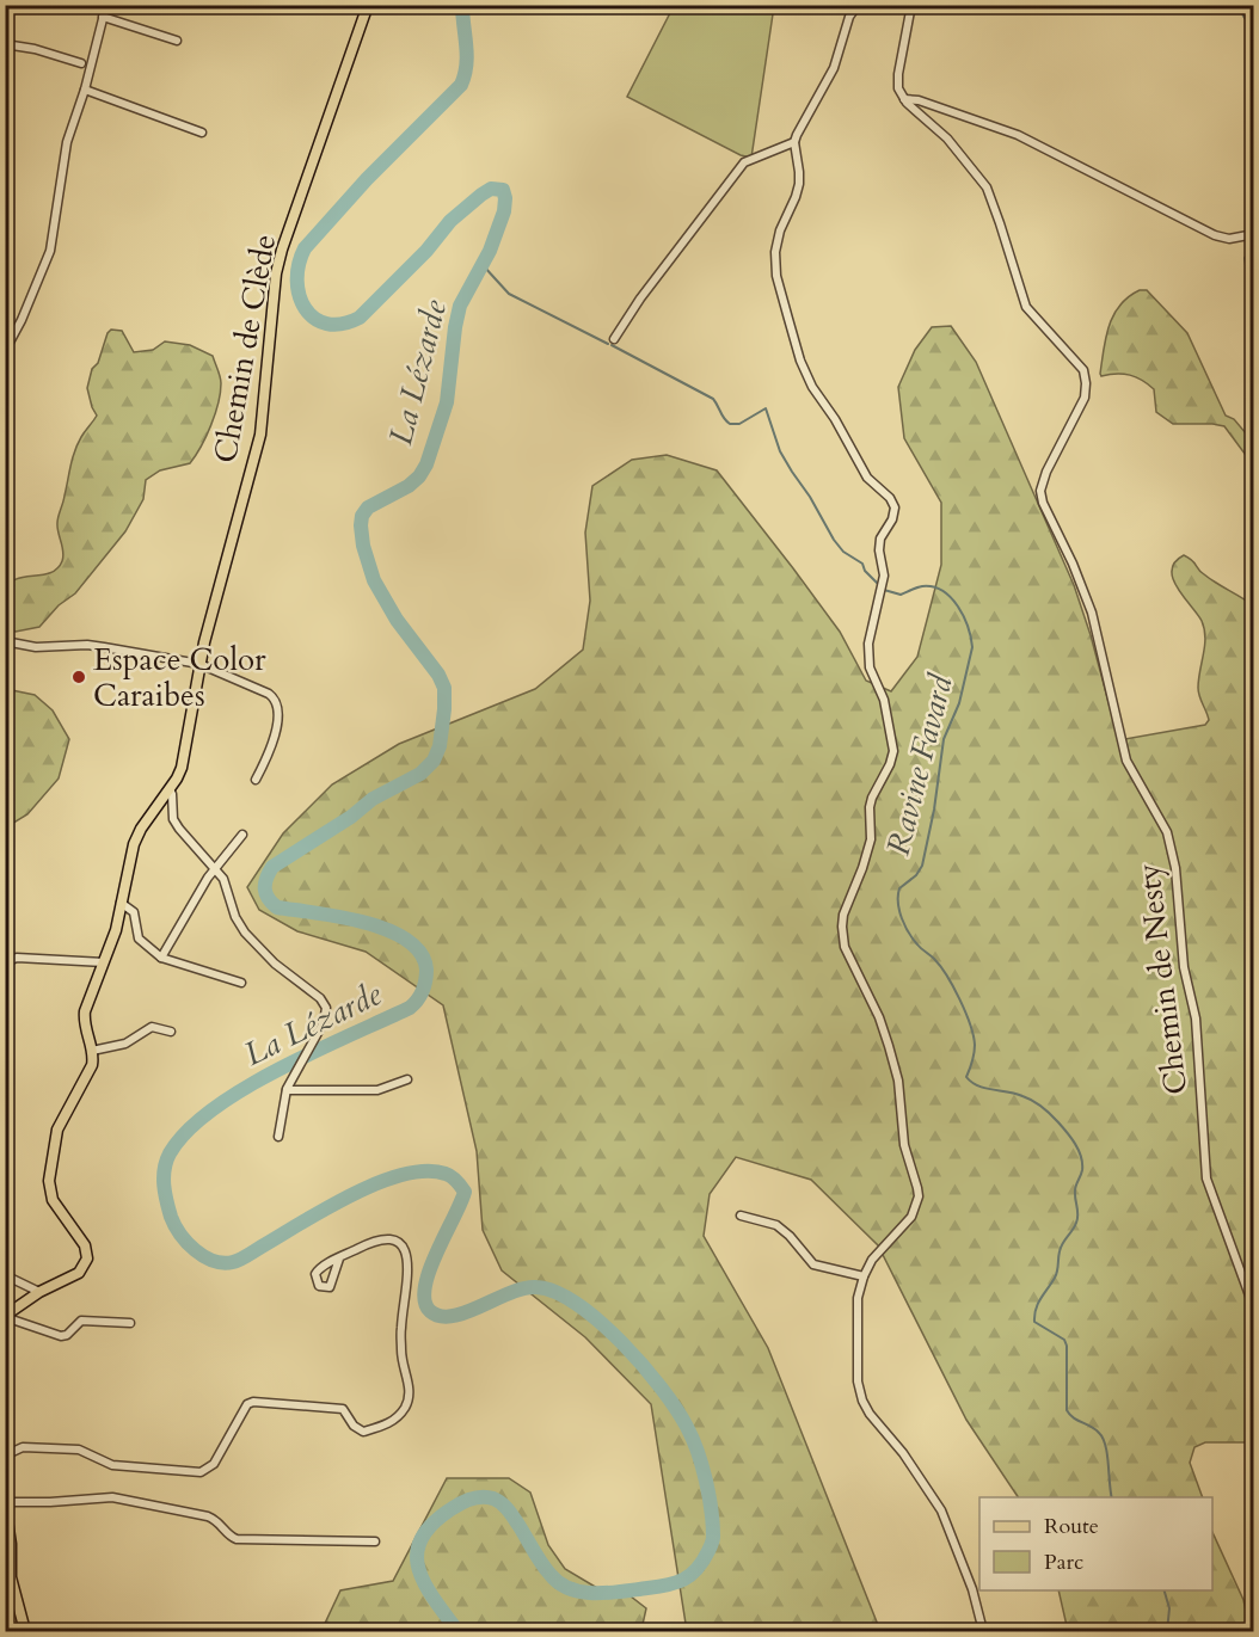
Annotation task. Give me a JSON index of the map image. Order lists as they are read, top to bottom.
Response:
{
  "streets": {
    "main road": ["Chemin de Clède"],
    "street": ["Chemin de Nesty"]
  },
  "water": ["La Lézarde", "Ravine Favard"],
  "places": ["Espace Color Caraibes"],
  "legend": ["Route", "Parc"]
}
